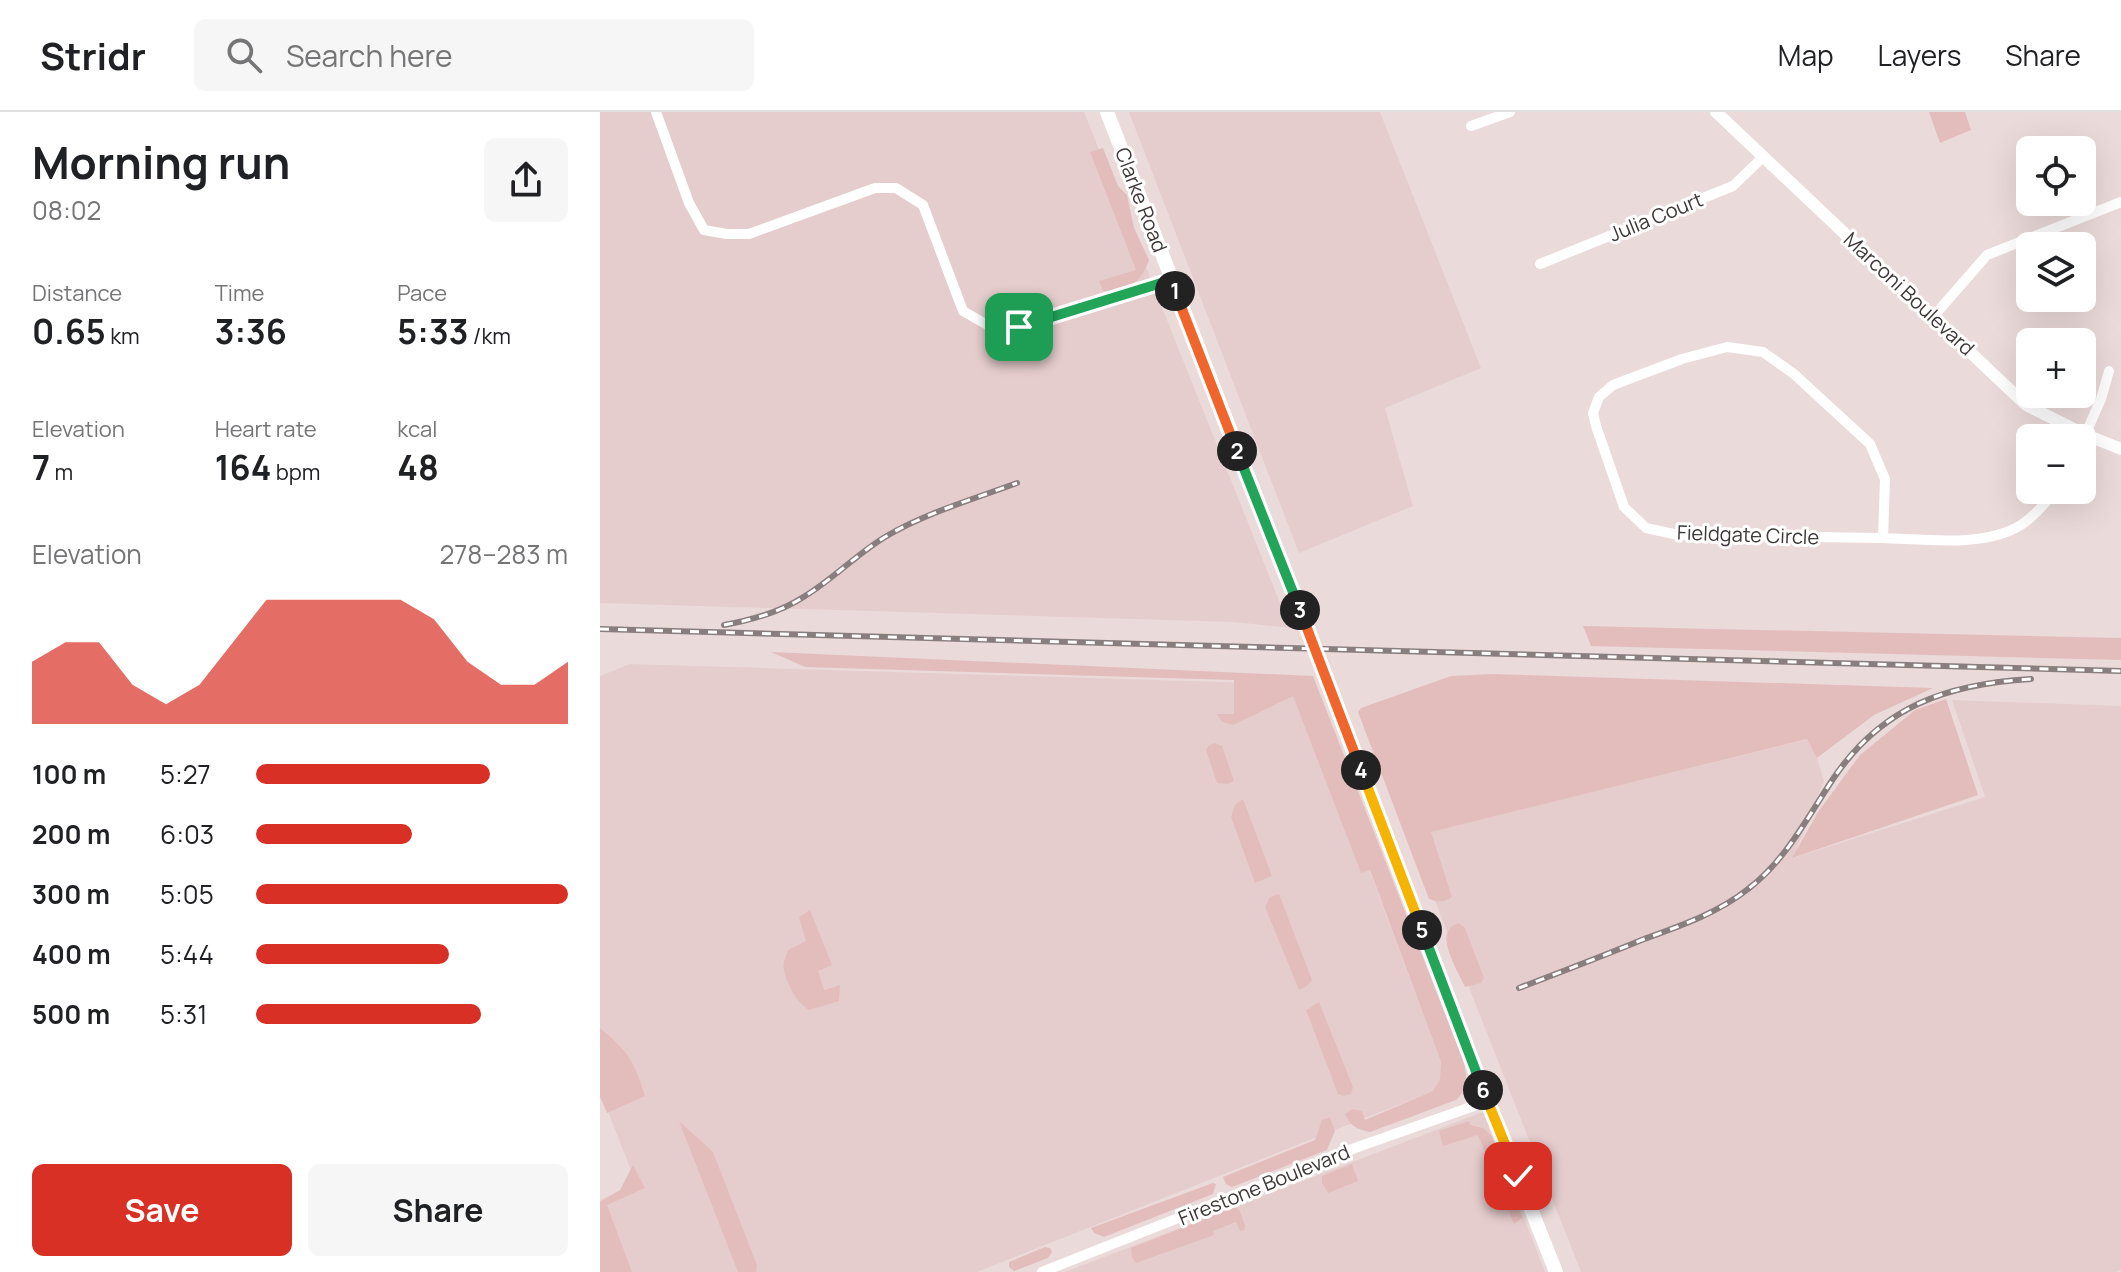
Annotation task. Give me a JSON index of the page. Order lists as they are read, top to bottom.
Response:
{
  "streets": {
    "main road": ["Clarke Road"],
    "street": [
      "Julia Court",
      "Marconi Boulevard",
      "Fieldgate Circle",
      "Firestone Boulevard"
    ]
  },
  "crossings": [
    ["Clarke Road", "Firestone Boulevard"],
    ["Julia Court", "Marconi Boulevard"]
  ],
  "page": {
    "header": "Stridr",
    "search": "Search here",
    "nav": ["Map", "Layers", "Share"],
    "heading": ["Morning run", "08:02"],
    "map_buttons": ["+", "−"],
    "stats": [
      ["Distance", "0.65 km"],
      ["Time", "3:36"],
      ["Pace", "5:33 /km"],
      ["Elevation", "7 m"],
      ["Heart rate", "164 bpm"],
      ["kcal", "48"]
    ],
    "pins": [
      "1",
      "2",
      "3",
      "4",
      "5",
      "6"
    ],
    "chart": ["Elevation", "278–283 m"],
    "list": [
      {
        "name": "100 m",
        "note": "5:27"
      },
      {
        "name": "200 m",
        "note": "6:03"
      },
      {
        "name": "300 m",
        "note": "5:05"
      },
      {
        "name": "400 m",
        "note": "5:44"
      },
      {
        "name": "500 m",
        "note": "5:31"
      }
    ],
    "buttons": ["Save", "Share"]
  }
}
